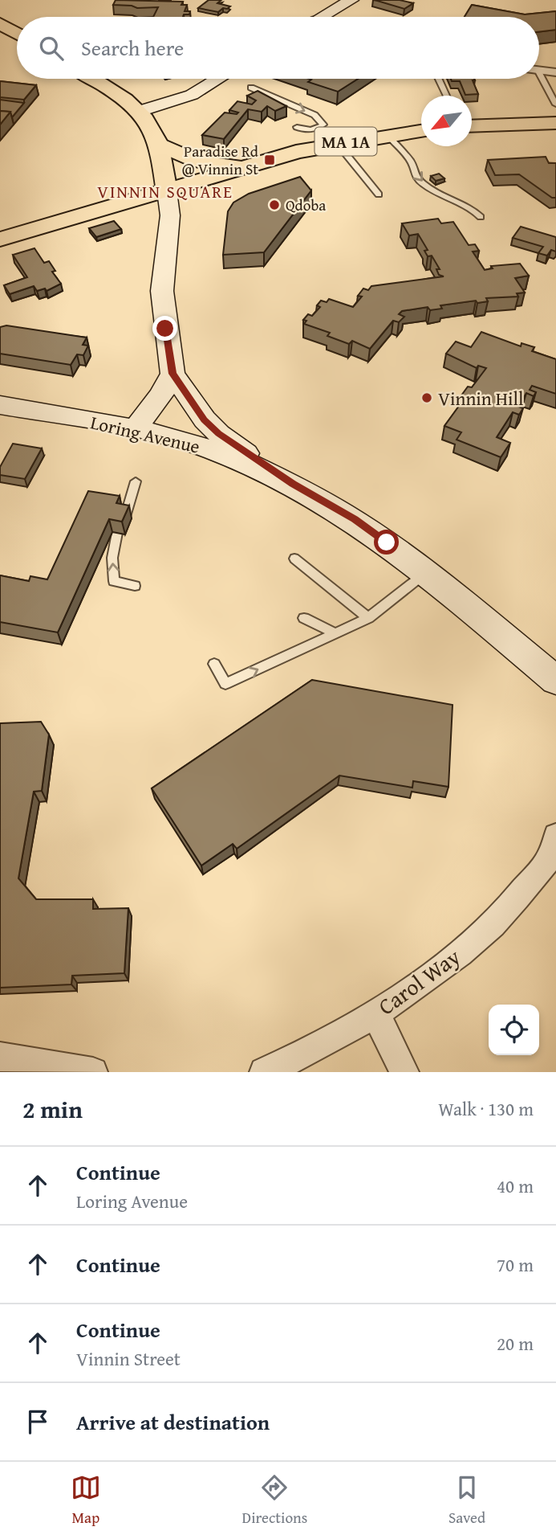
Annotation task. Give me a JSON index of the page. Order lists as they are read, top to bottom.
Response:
{
  "streets": {
    "main road": ["MA 1A", "Loring Avenue"],
    "street": ["Carol Way"]
  },
  "districts": ["VINNIN SQUARE"],
  "places": {
    "transit": ["Paradise Rd @ Vinnin St"],
    "other": ["Qdoba", "Vinnin Hill"]
  },
  "north": "bottom left",
  "page": {
    "search": "Search here",
    "heading": ["2 min", "Walk · 130 m"],
    "list": [
      ["Continue", "Loring Avenue", "40 m"],
      ["Continue", "70 m"],
      ["Continue", "Vinnin Street", "20 m"],
      "Arrive at destination"
    ],
    "nav": ["Map", "Directions", "Saved"]
  }
}
